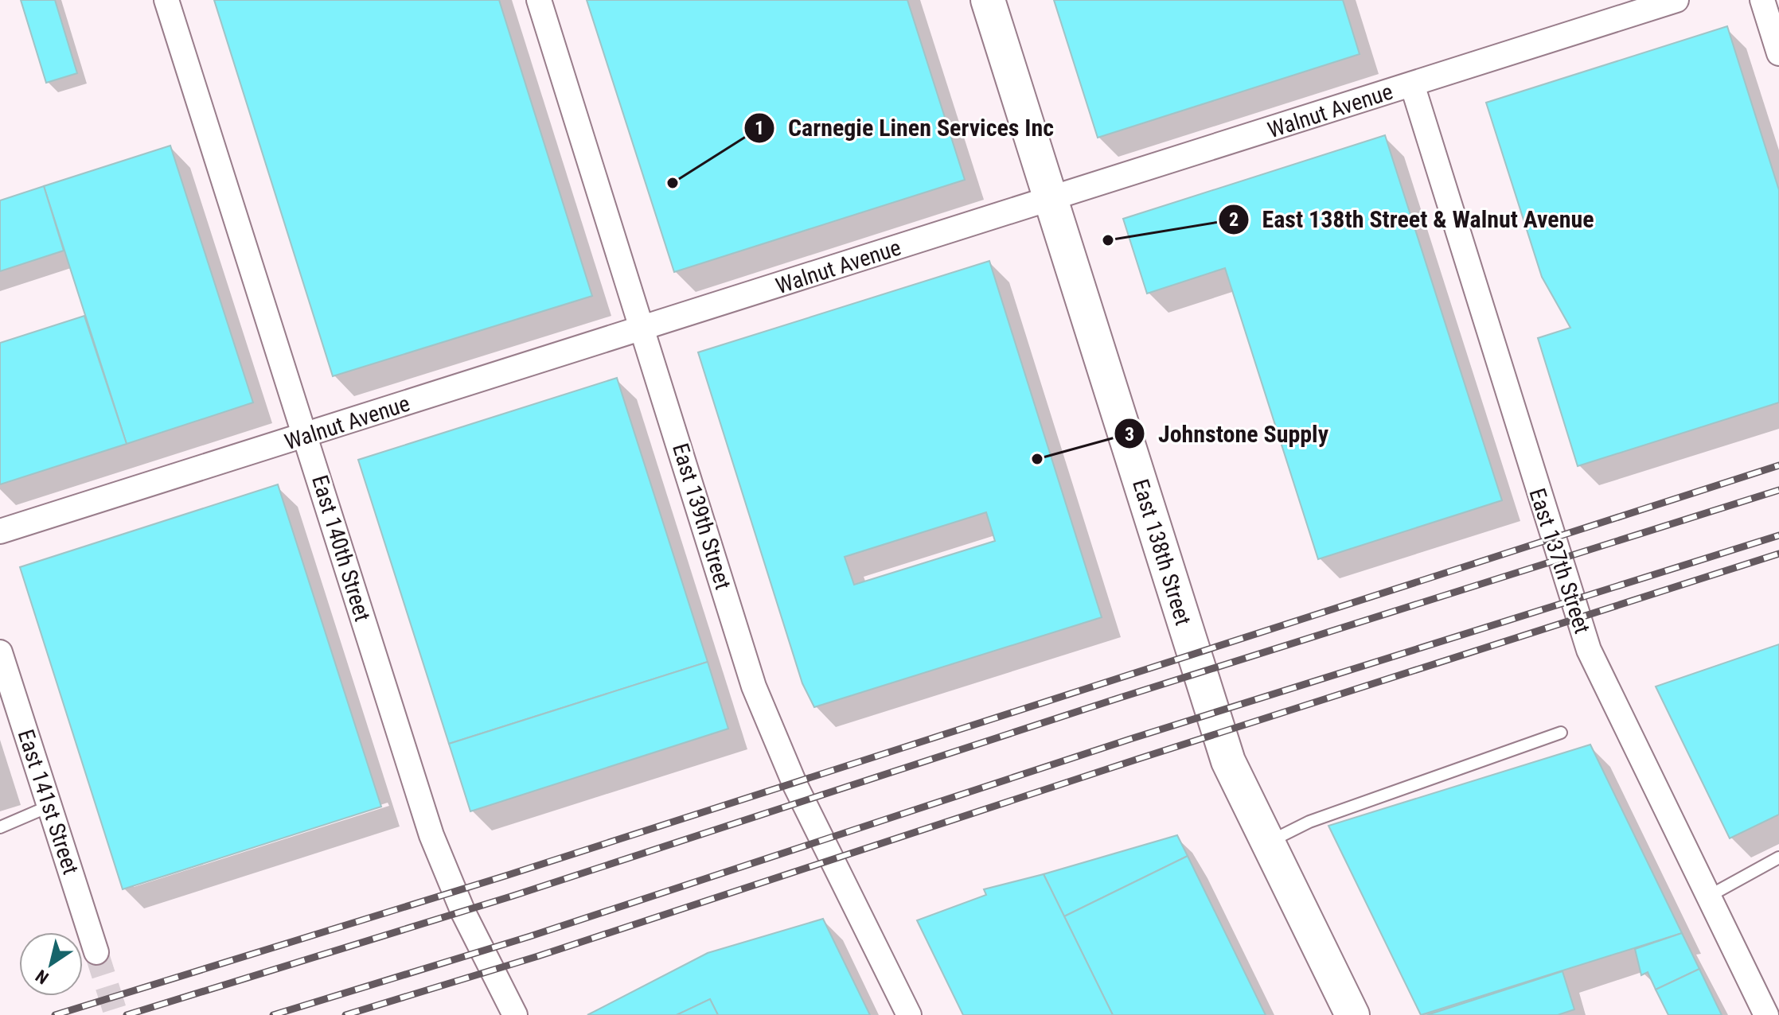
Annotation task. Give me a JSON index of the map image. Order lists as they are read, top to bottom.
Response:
{
  "streets": {
    "main road": ["East 138th Street"],
    "street": [
      "Walnut Avenue",
      "East 139th Street",
      "East 140th Street",
      "East 137th Street",
      "East 141st Street"
    ]
  },
  "crossings": [
    ["Walnut Avenue", "East 139th Street"],
    ["Walnut Avenue", "East 140th Street"],
    ["Walnut Avenue", "East 138th Street"],
    ["Walnut Avenue", "East 137th Street"]
  ],
  "places": ["Carnegie Linen Services Inc", "East 138th Street & Walnut Avenue", "Johnstone Supply"],
  "north": "bottom left"
}
